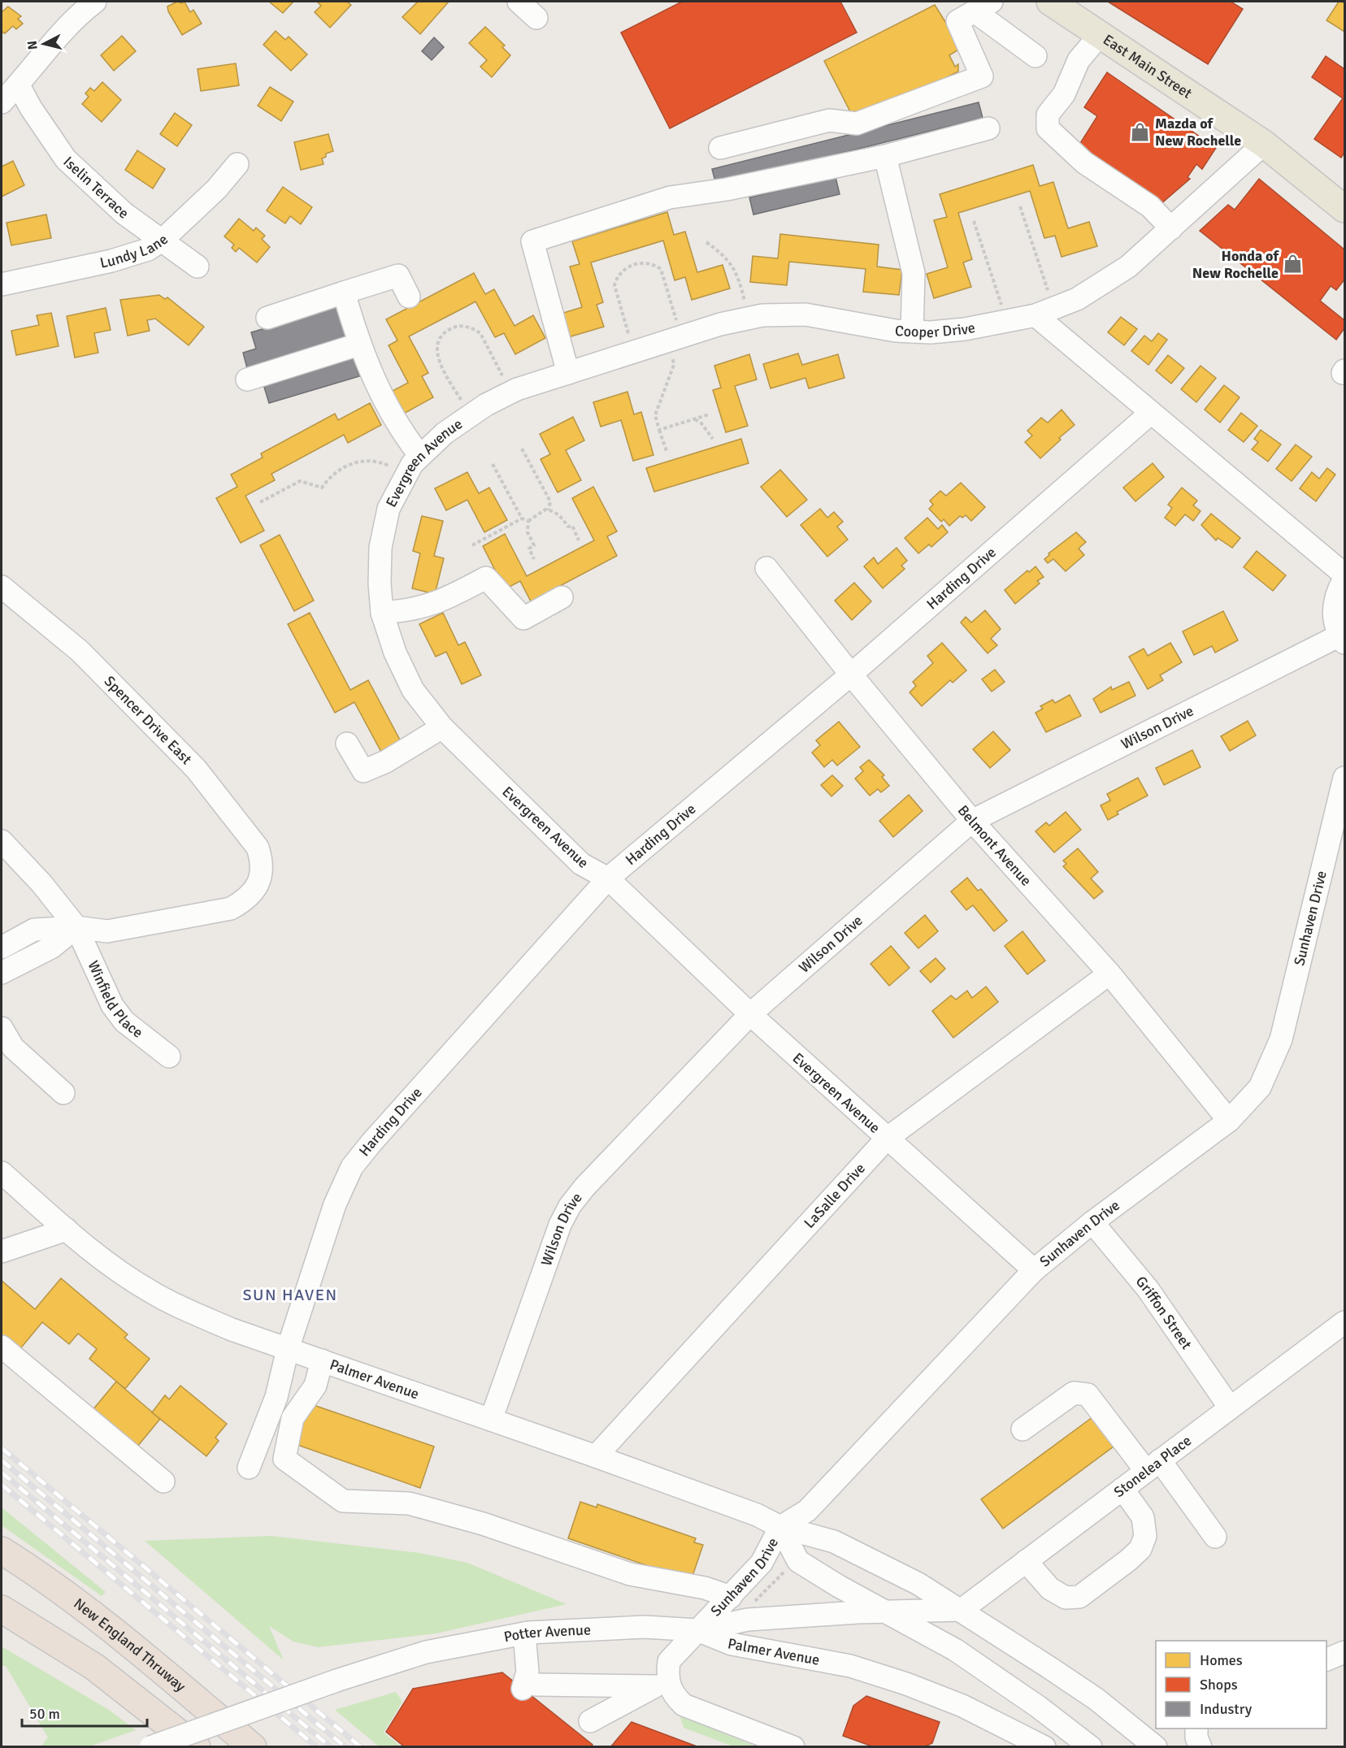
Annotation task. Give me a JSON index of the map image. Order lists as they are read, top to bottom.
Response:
{
  "streets": {
    "highway": ["New England Thruway"],
    "main road": ["East Main Street"],
    "street": [
      "Iselin Terrace",
      "Lundy Lane",
      "Cooper Drive",
      "Evergreen Avenue",
      "Harding Drive",
      "Spencer Drive East",
      "Wilson Drive",
      "Belmont Avenue",
      "Sunhaven Drive",
      "Winfield Place",
      "LaSalle Drive",
      "Griffon Street",
      "Palmer Avenue",
      "Stonelea Place",
      "Potter Avenue"
    ]
  },
  "crossings": [
    ["East Main Street", "Cooper Drive"],
    ["Iselin Terrace", "Lundy Lane"],
    ["Cooper Drive", "Evergreen Avenue"],
    ["Evergreen Avenue", "Harding Drive"],
    ["Evergreen Avenue", "Wilson Drive"],
    ["Evergreen Avenue", "Sunhaven Drive"],
    ["Evergreen Avenue", "LaSalle Drive"],
    ["Harding Drive", "Belmont Avenue"],
    ["Harding Drive", "Palmer Avenue"],
    ["Spencer Drive East", "Winfield Place"],
    ["Wilson Drive", "Belmont Avenue"],
    ["Wilson Drive", "Palmer Avenue"],
    ["Belmont Avenue", "Sunhaven Drive"],
    ["Belmont Avenue", "LaSalle Drive"],
    ["Sunhaven Drive", "Griffon Street"],
    ["Sunhaven Drive", "Palmer Avenue"],
    ["Sunhaven Drive", "Potter Avenue"],
    ["LaSalle Drive", "Palmer Avenue"],
    ["Griffon Street", "Stonelea Place"],
    ["Palmer Avenue", "Stonelea Place"],
    ["Palmer Avenue", "Potter Avenue"],
    ["Stonelea Place", "Potter Avenue"]
  ],
  "districts": ["SUN HAVEN"],
  "places": {
    "shop": ["Mazda of New Rochelle", "Honda of New Rochelle"]
  },
  "legend": ["Homes", "Shops", "Industry"],
  "scale_bar": "50 m",
  "north": "left"
}
